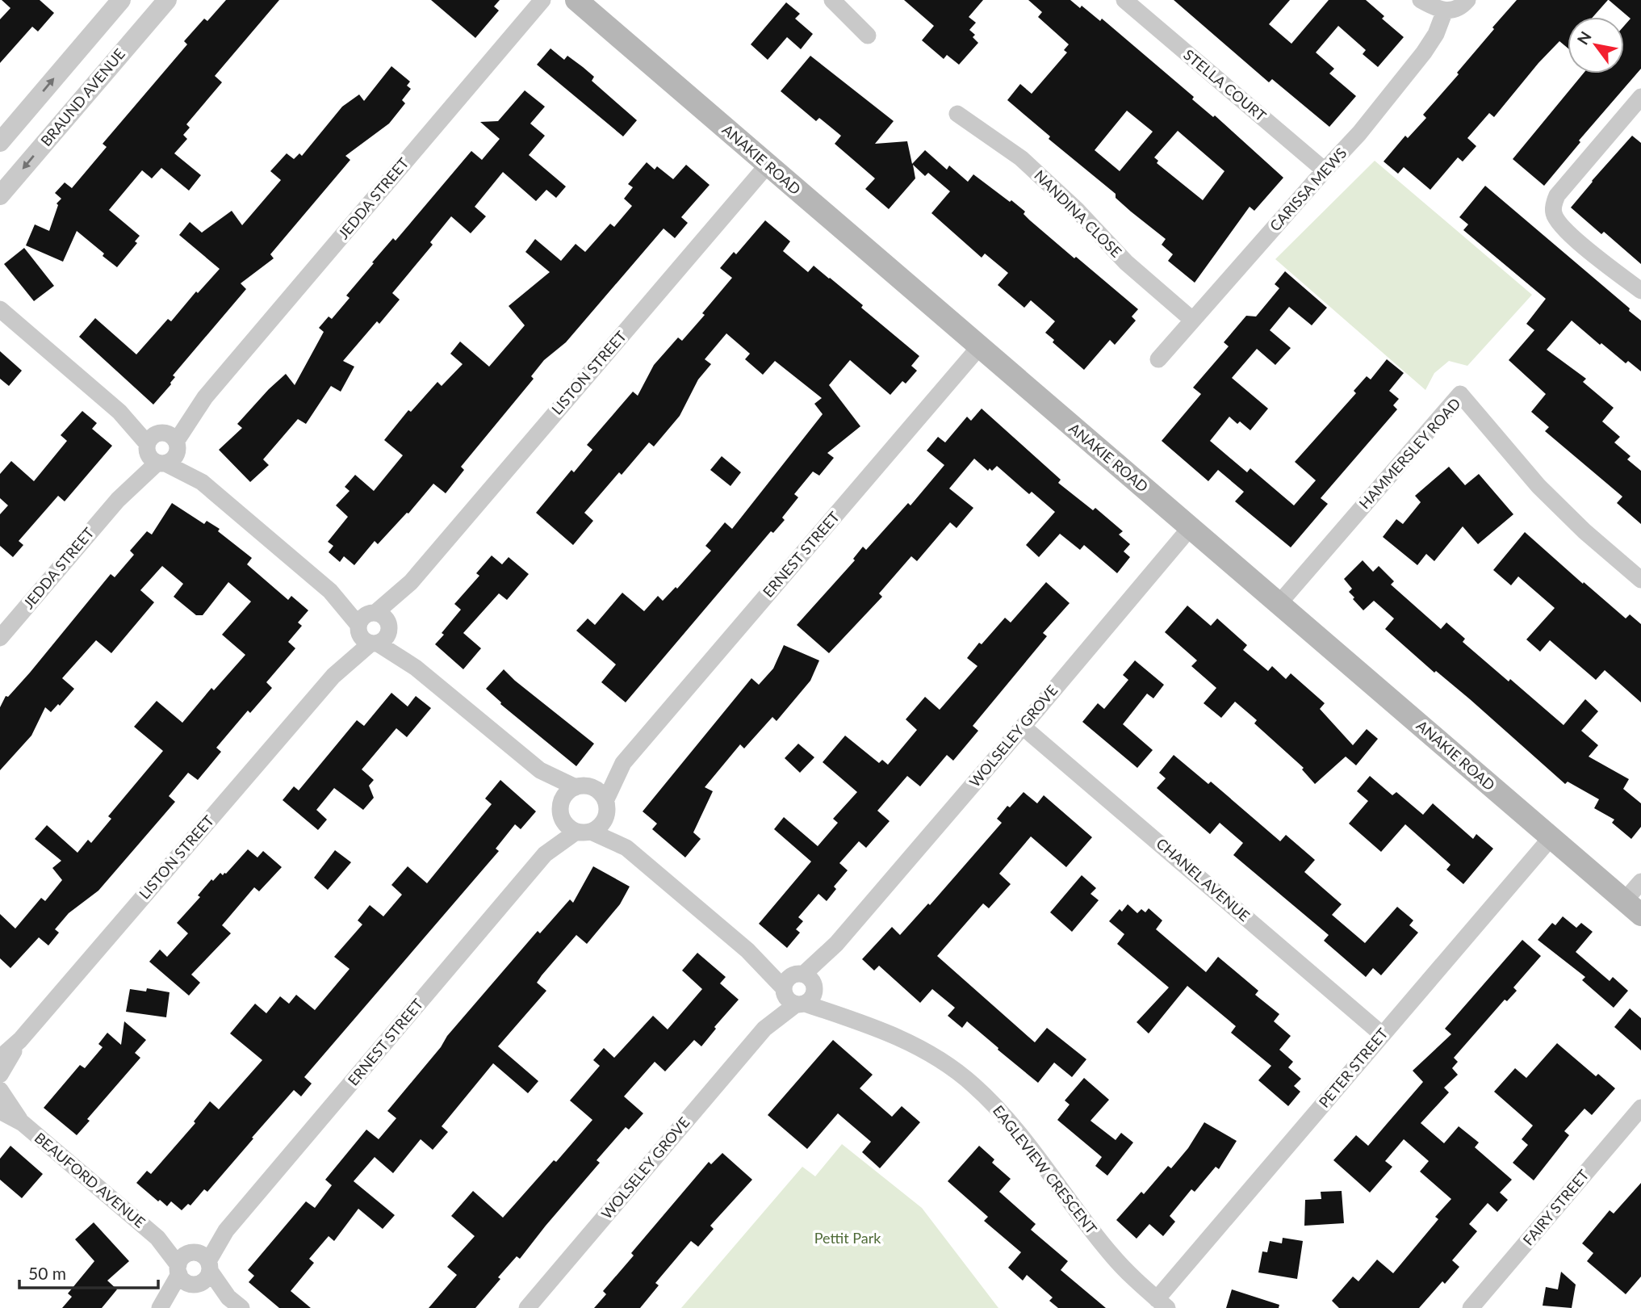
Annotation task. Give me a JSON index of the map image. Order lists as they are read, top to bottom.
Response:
{
  "streets": {
    "main road": ["ANAKIE ROAD"],
    "street": [
      "STELLA COURT",
      "BRAUND AVENUE",
      "CARISSA MEWS",
      "JEDDA STREET",
      "NANDINA CLOSE",
      "LISTON STREET",
      "HAMMERSLEY ROAD",
      "ERNEST STREET",
      "WOLSELEY GROVE",
      "CHANEL AVENUE",
      "PETER STREET",
      "EAGLEVIEW CRESCENT",
      "BEAUFORD AVENUE",
      "FAIRY STREET"
    ]
  },
  "crossings": [
    ["STELLA COURT", "CARISSA MEWS"],
    ["ANAKIE ROAD", "LISTON STREET"],
    ["ANAKIE ROAD", "HAMMERSLEY ROAD"],
    ["ANAKIE ROAD", "ERNEST STREET"],
    ["ANAKIE ROAD", "WOLSELEY GROVE"],
    ["ANAKIE ROAD", "PETER STREET"],
    ["CARISSA MEWS", "NANDINA CLOSE"],
    ["ERNEST STREET", "EAGLEVIEW CRESCENT"],
    ["ERNEST STREET", "BEAUFORD AVENUE"],
    ["WOLSELEY GROVE", "CHANEL AVENUE"],
    ["WOLSELEY GROVE", "EAGLEVIEW CRESCENT"],
    ["CHANEL AVENUE", "PETER STREET"],
    ["PETER STREET", "EAGLEVIEW CRESCENT"]
  ],
  "parks": ["Pettit Park"],
  "scale_bar": "50 m",
  "north": "top left"
}
